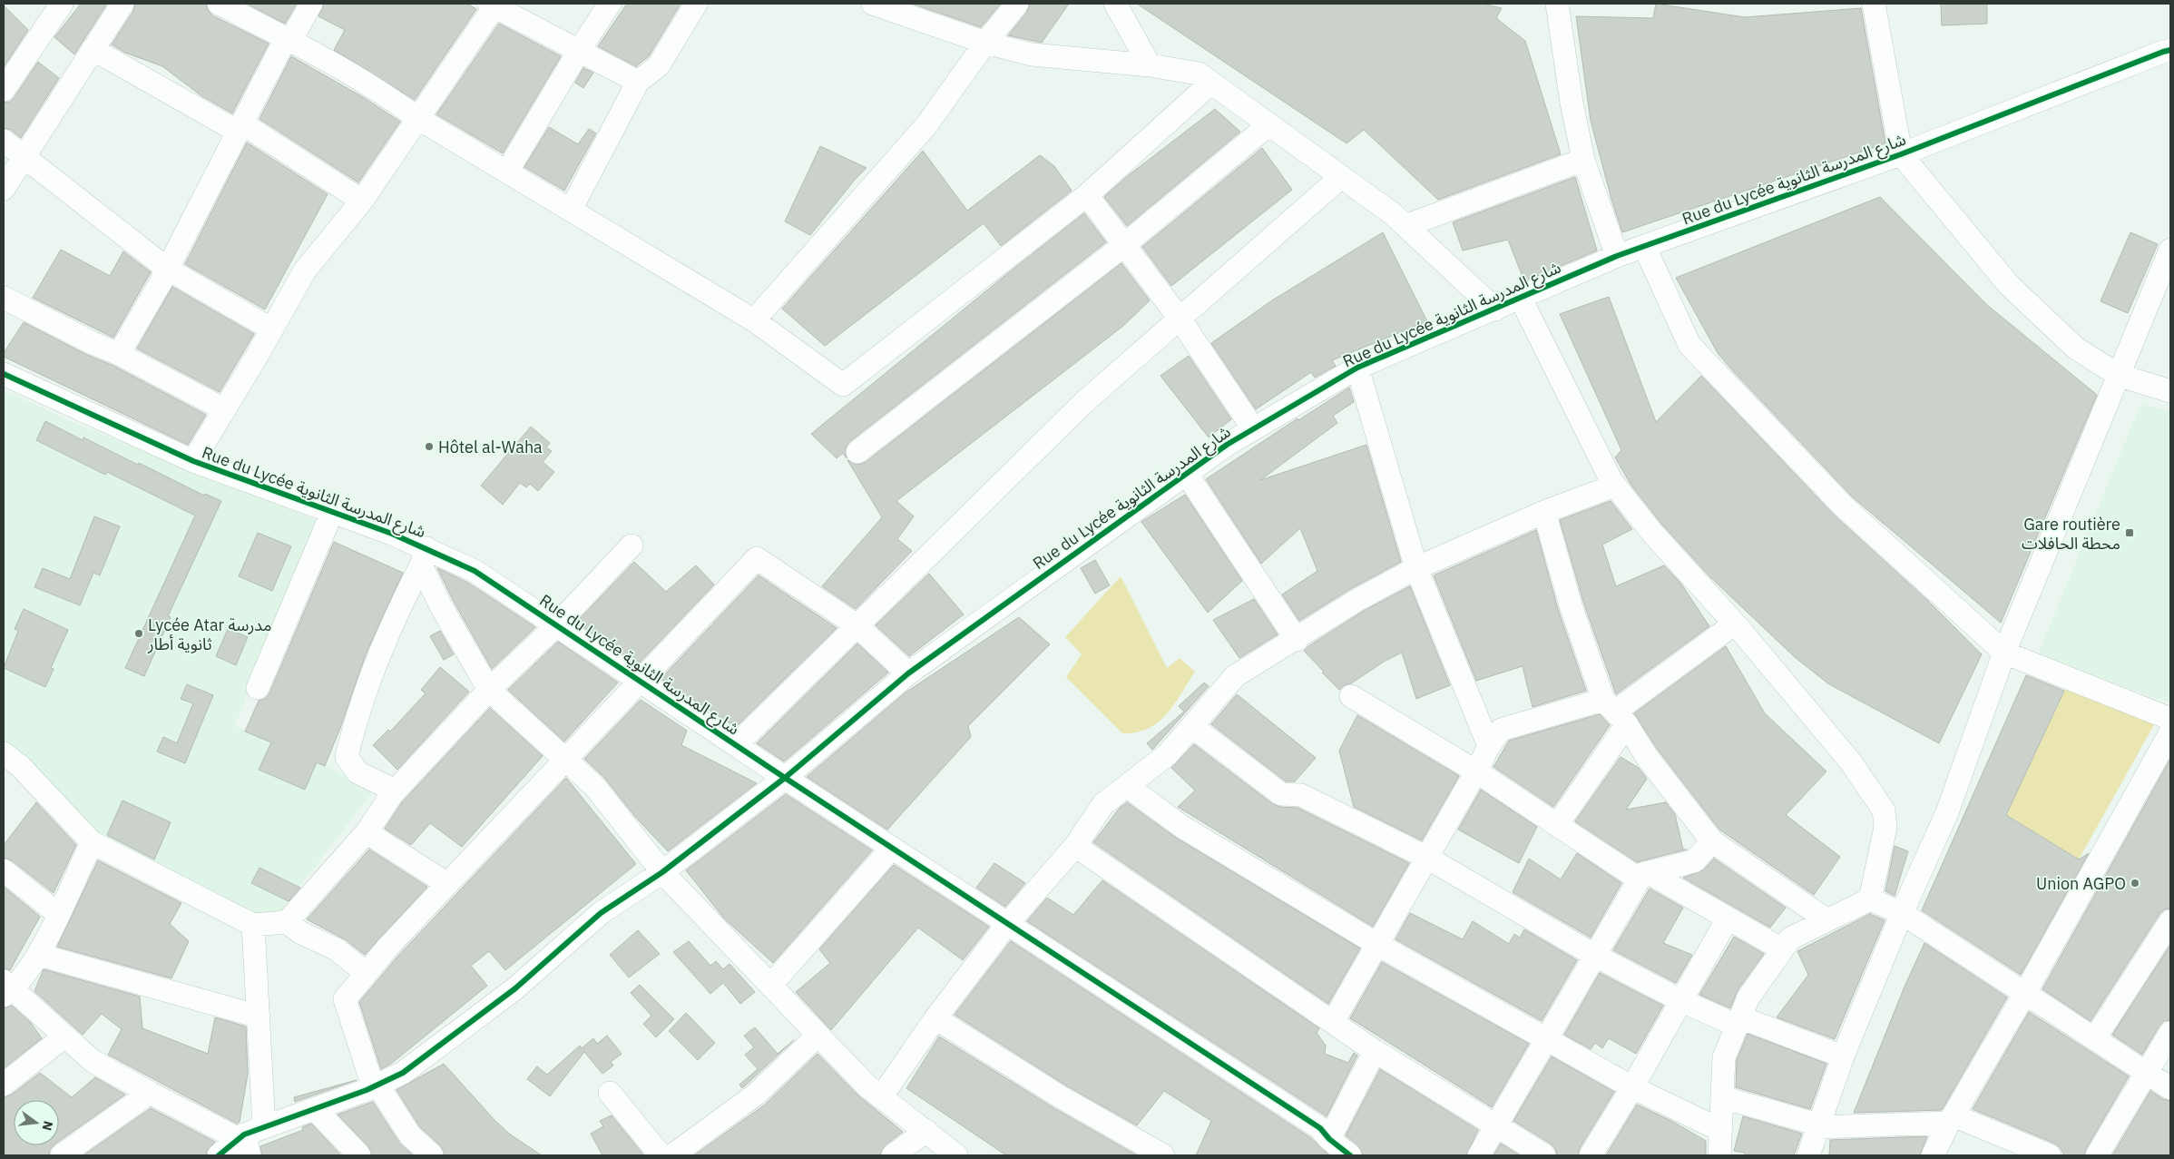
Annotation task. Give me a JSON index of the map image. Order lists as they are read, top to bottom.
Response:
{
  "streets": {
    "street": ["Rue du Lycée شارع المدرسة الثانوية"]
  },
  "places": {
    "other": ["Hôtel al-Waha", "Lycée Atar مدرسة ثانوية أطار", "Union AGPO"],
    "transit": ["Gare routière محطة الحافلات"]
  },
  "north": "right"
}
